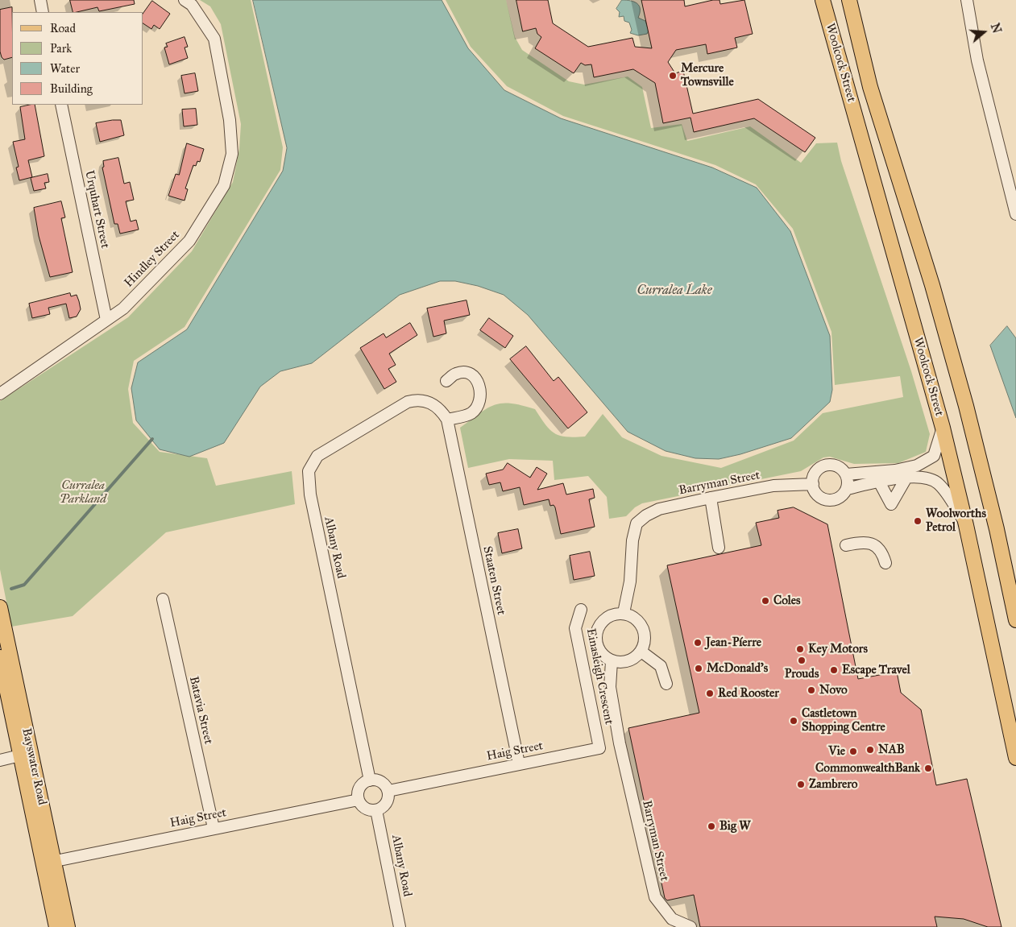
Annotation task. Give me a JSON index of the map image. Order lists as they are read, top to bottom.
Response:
{
  "streets": {
    "main road": ["Woolcock Street", "Bayswater Road"],
    "street": [
      "Urquhart Street",
      "Hindley Street",
      "Barryman Street",
      "Albany Road",
      "Staaten Street",
      "Einasleigh Crescent",
      "Batavia Street",
      "Haig Street"
    ]
  },
  "crossings": [
    ["Urquhart Street", "Hindley Street"],
    ["Barryman Street", "Einasleigh Crescent"],
    ["Albany Road", "Staaten Street"],
    ["Albany Road", "Haig Street"],
    ["Staaten Street", "Haig Street"],
    ["Einasleigh Crescent", "Haig Street"],
    ["Batavia Street", "Haig Street"],
    ["Haig Street", "Bayswater Road"]
  ],
  "water": ["Curralea Lake"],
  "parks": ["Curralea Parkland"],
  "places": [
    "Mercure Townsville",
    "Woolworths Petrol",
    "Coles",
    "Jean-Píerre",
    "Key Motors",
    "Prouds",
    "McDonald's",
    "Escape Travel",
    "Novo",
    "Red Rooster",
    "Castletown Shopping Centre",
    "NAB",
    "Vie",
    "CommonwealthBank",
    "Zambrero",
    "Big W"
  ],
  "legend": [
    "Road",
    "Park",
    "Water",
    "Building"
  ],
  "north": "right"
}
